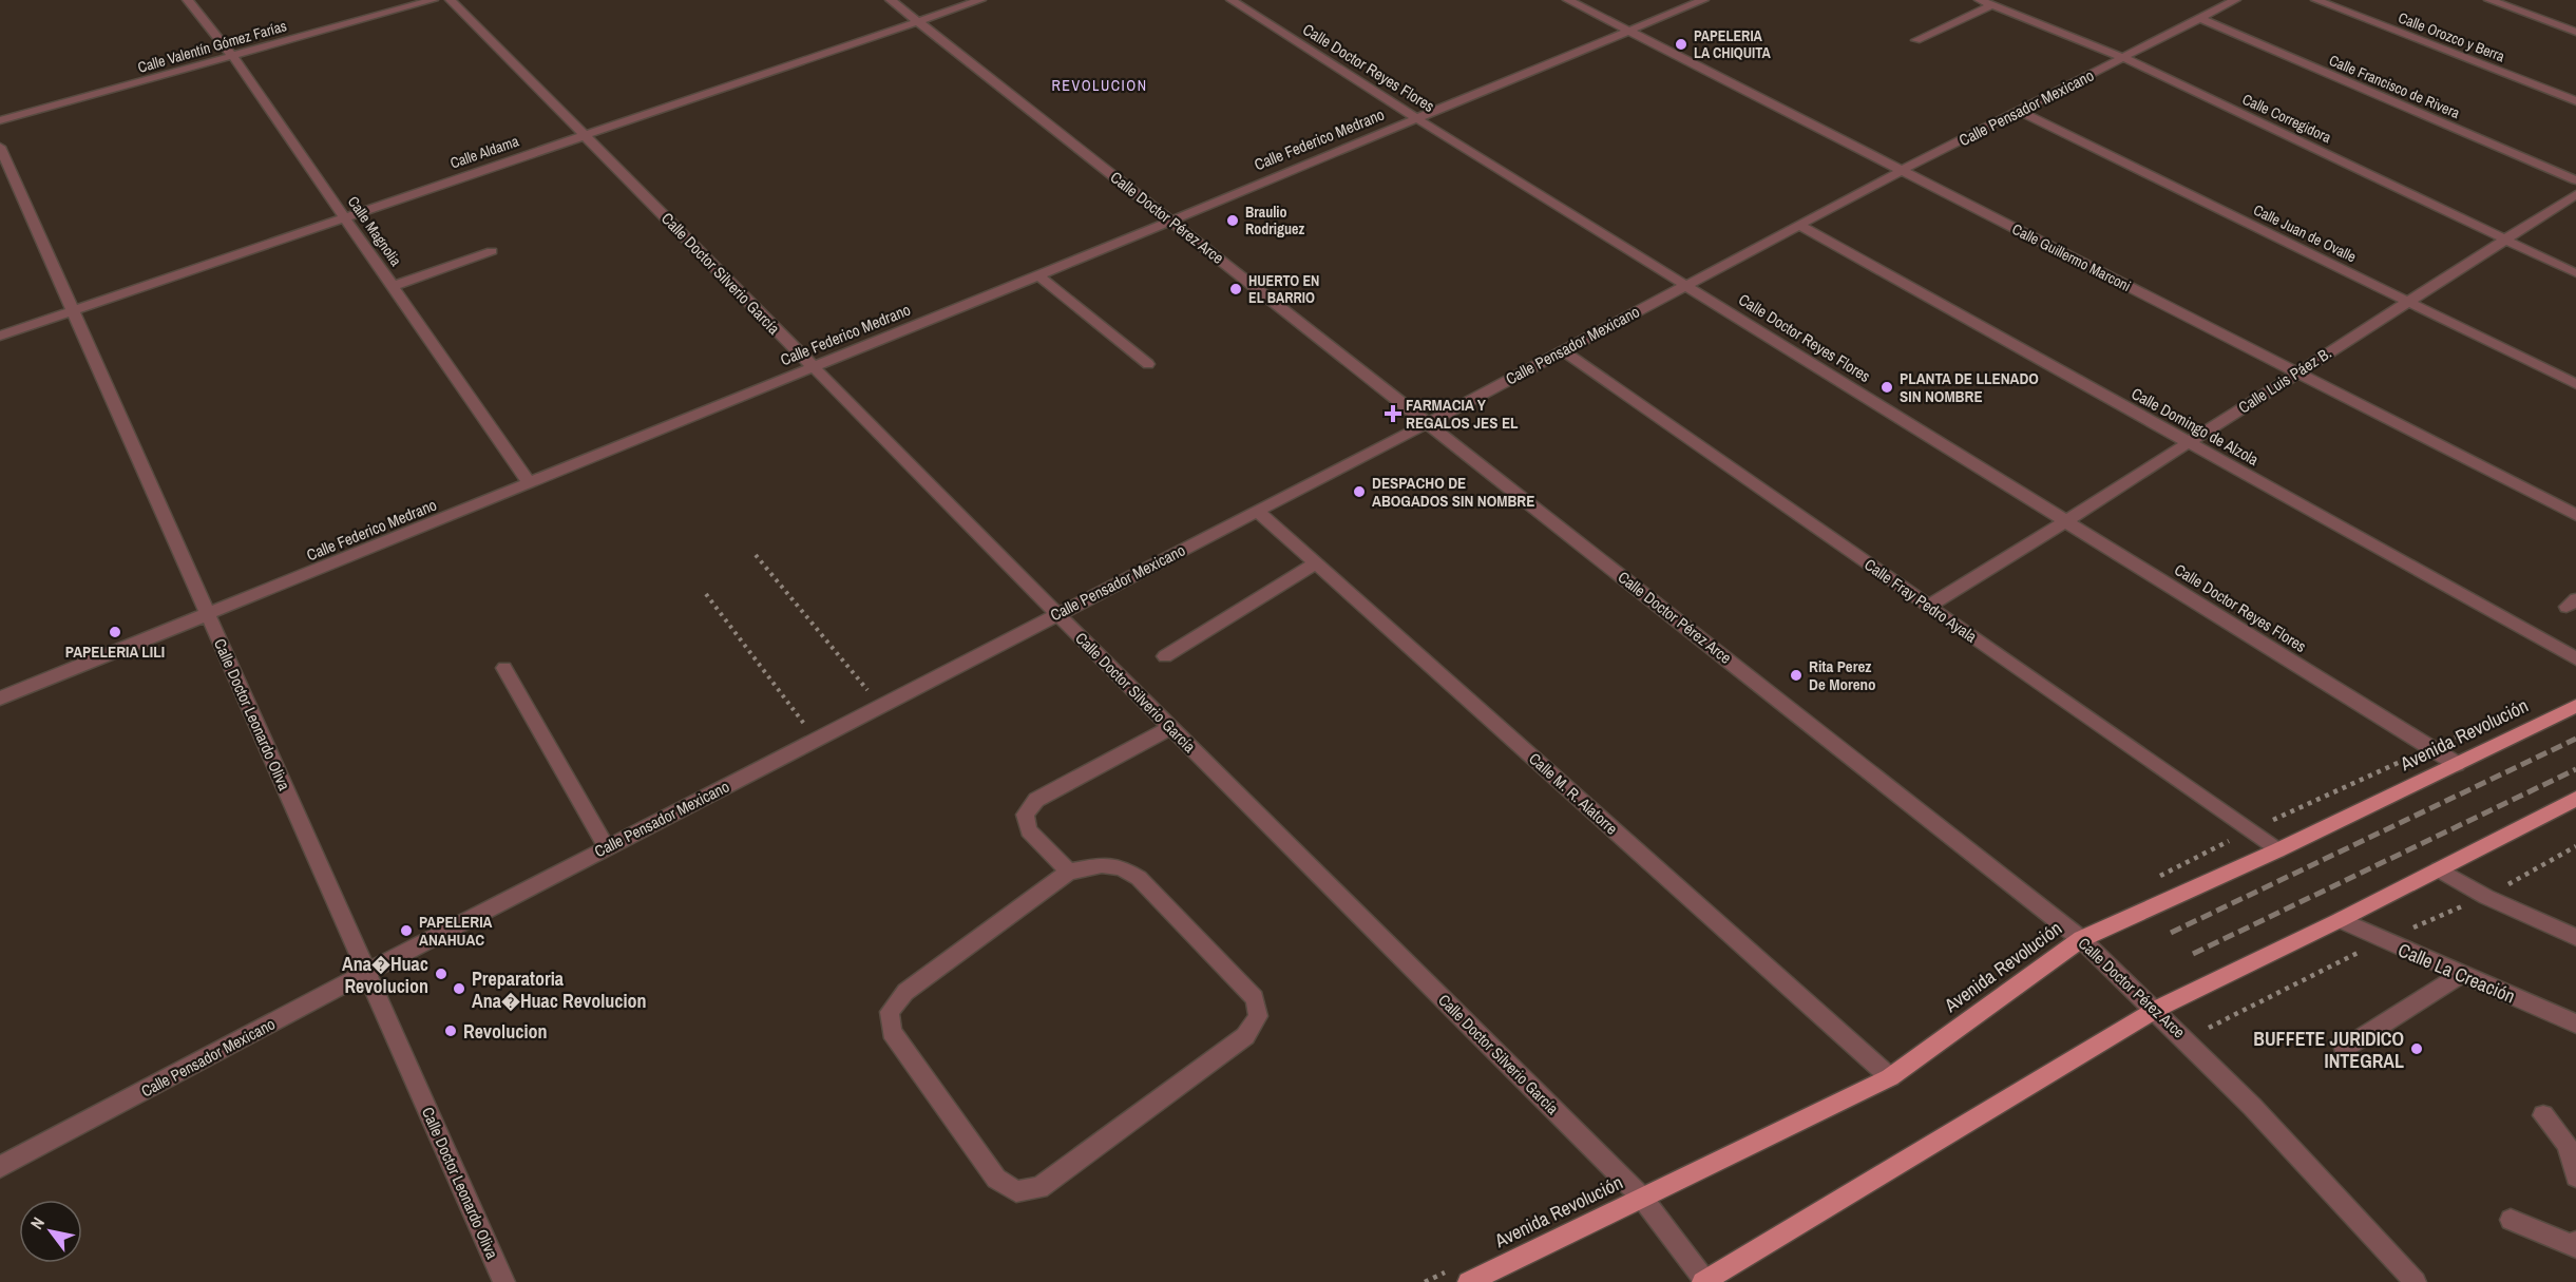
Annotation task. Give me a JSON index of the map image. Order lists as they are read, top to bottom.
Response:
{
  "streets": {
    "main road": ["Avenida Revolución"],
    "street": [
      "Calle Orozco y Berra",
      "Calle Valentín Gómez Farías",
      "Calle Doctor Reyes Flores",
      "Calle Francisco de Rivera",
      "Calle Pensador Mexicano",
      "Calle Corregidora",
      "Calle Federico Medrano",
      "Calle Aldama",
      "Calle Doctor Pérez Arce",
      "Calle Magnolia",
      "Calle Juan de Ovalle",
      "Calle Guillermo Marconi",
      "Calle Doctor Silverio García",
      "Calle Luis Páez B.",
      "Calle Domingo de Alzola",
      "Calle Fray Pedro Ayala",
      "Calle Doctor Leonardo Oliva",
      "Calle M. R. Alatorre",
      "Calle La Creación"
    ]
  },
  "crossings": [
    ["Calle Valentín Gómez Farías", "Calle Magnolia"],
    ["Calle Doctor Reyes Flores", "Calle Pensador Mexicano"],
    ["Calle Doctor Reyes Flores", "Calle Federico Medrano"],
    ["Calle Doctor Reyes Flores", "Calle Luis Páez B."],
    ["Calle Doctor Reyes Flores", "Avenida Revolución"],
    ["Calle Francisco de Rivera", "Calle Pensador Mexicano"],
    ["Calle Pensador Mexicano", "Calle Corregidora"],
    ["Calle Pensador Mexicano", "Calle Doctor Pérez Arce"],
    ["Calle Pensador Mexicano", "Calle Juan de Ovalle"],
    ["Calle Pensador Mexicano", "Calle Guillermo Marconi"],
    ["Calle Pensador Mexicano", "Calle Doctor Silverio García"],
    ["Calle Pensador Mexicano", "Calle Domingo de Alzola"],
    ["Calle Pensador Mexicano", "Calle Fray Pedro Ayala"],
    ["Calle Pensador Mexicano", "Calle Doctor Leonardo Oliva"],
    ["Calle Pensador Mexicano", "Calle M. R. Alatorre"],
    ["Calle Corregidora", "Calle Luis Páez B."],
    ["Calle Federico Medrano", "Calle Doctor Pérez Arce"],
    ["Calle Federico Medrano", "Calle Magnolia"],
    ["Calle Federico Medrano", "Calle Guillermo Marconi"],
    ["Calle Federico Medrano", "Calle Doctor Silverio García"],
    ["Calle Federico Medrano", "Calle Doctor Leonardo Oliva"],
    ["Calle Aldama", "Calle Doctor Pérez Arce"],
    ["Calle Aldama", "Calle Magnolia"],
    ["Calle Aldama", "Calle Doctor Silverio García"],
    ["Calle Aldama", "Calle Doctor Leonardo Oliva"],
    ["Calle Doctor Pérez Arce", "Avenida Revolución"],
    ["Calle Juan de Ovalle", "Calle Luis Páez B."],
    ["Calle Guillermo Marconi", "Calle Luis Páez B."],
    ["Calle Doctor Silverio García", "Avenida Revolución"],
    ["Calle Luis Páez B.", "Calle Domingo de Alzola"],
    ["Calle Luis Páez B.", "Calle Fray Pedro Ayala"],
    ["Calle Fray Pedro Ayala", "Avenida Revolución"],
    ["Avenida Revolución", "Calle M. R. Alatorre"]
  ],
  "districts": ["REVOLUCION"],
  "places": {
    "other": [
      "PAPELERIA LA CHIQUITA",
      "Braulio Rodriguez",
      "HUERTO EN EL BARRIO",
      "PLANTA DE LLENADO SIN NOMBRE",
      "DESPACHO DE ABOGADOS SIN NOMBRE",
      "PAPELERIA LILI",
      "Rita Perez De Moreno",
      "PAPELERIA ANAHUAC",
      "Ana�Huac Revolucion",
      "Preparatoria Ana�Huac Revolucion",
      "Revolucion",
      "BUFFETE JURIDICO INTEGRAL"
    ],
    "health": ["FARMACIA Y REGALOS JES EL"]
  },
  "north": "top left"
}
